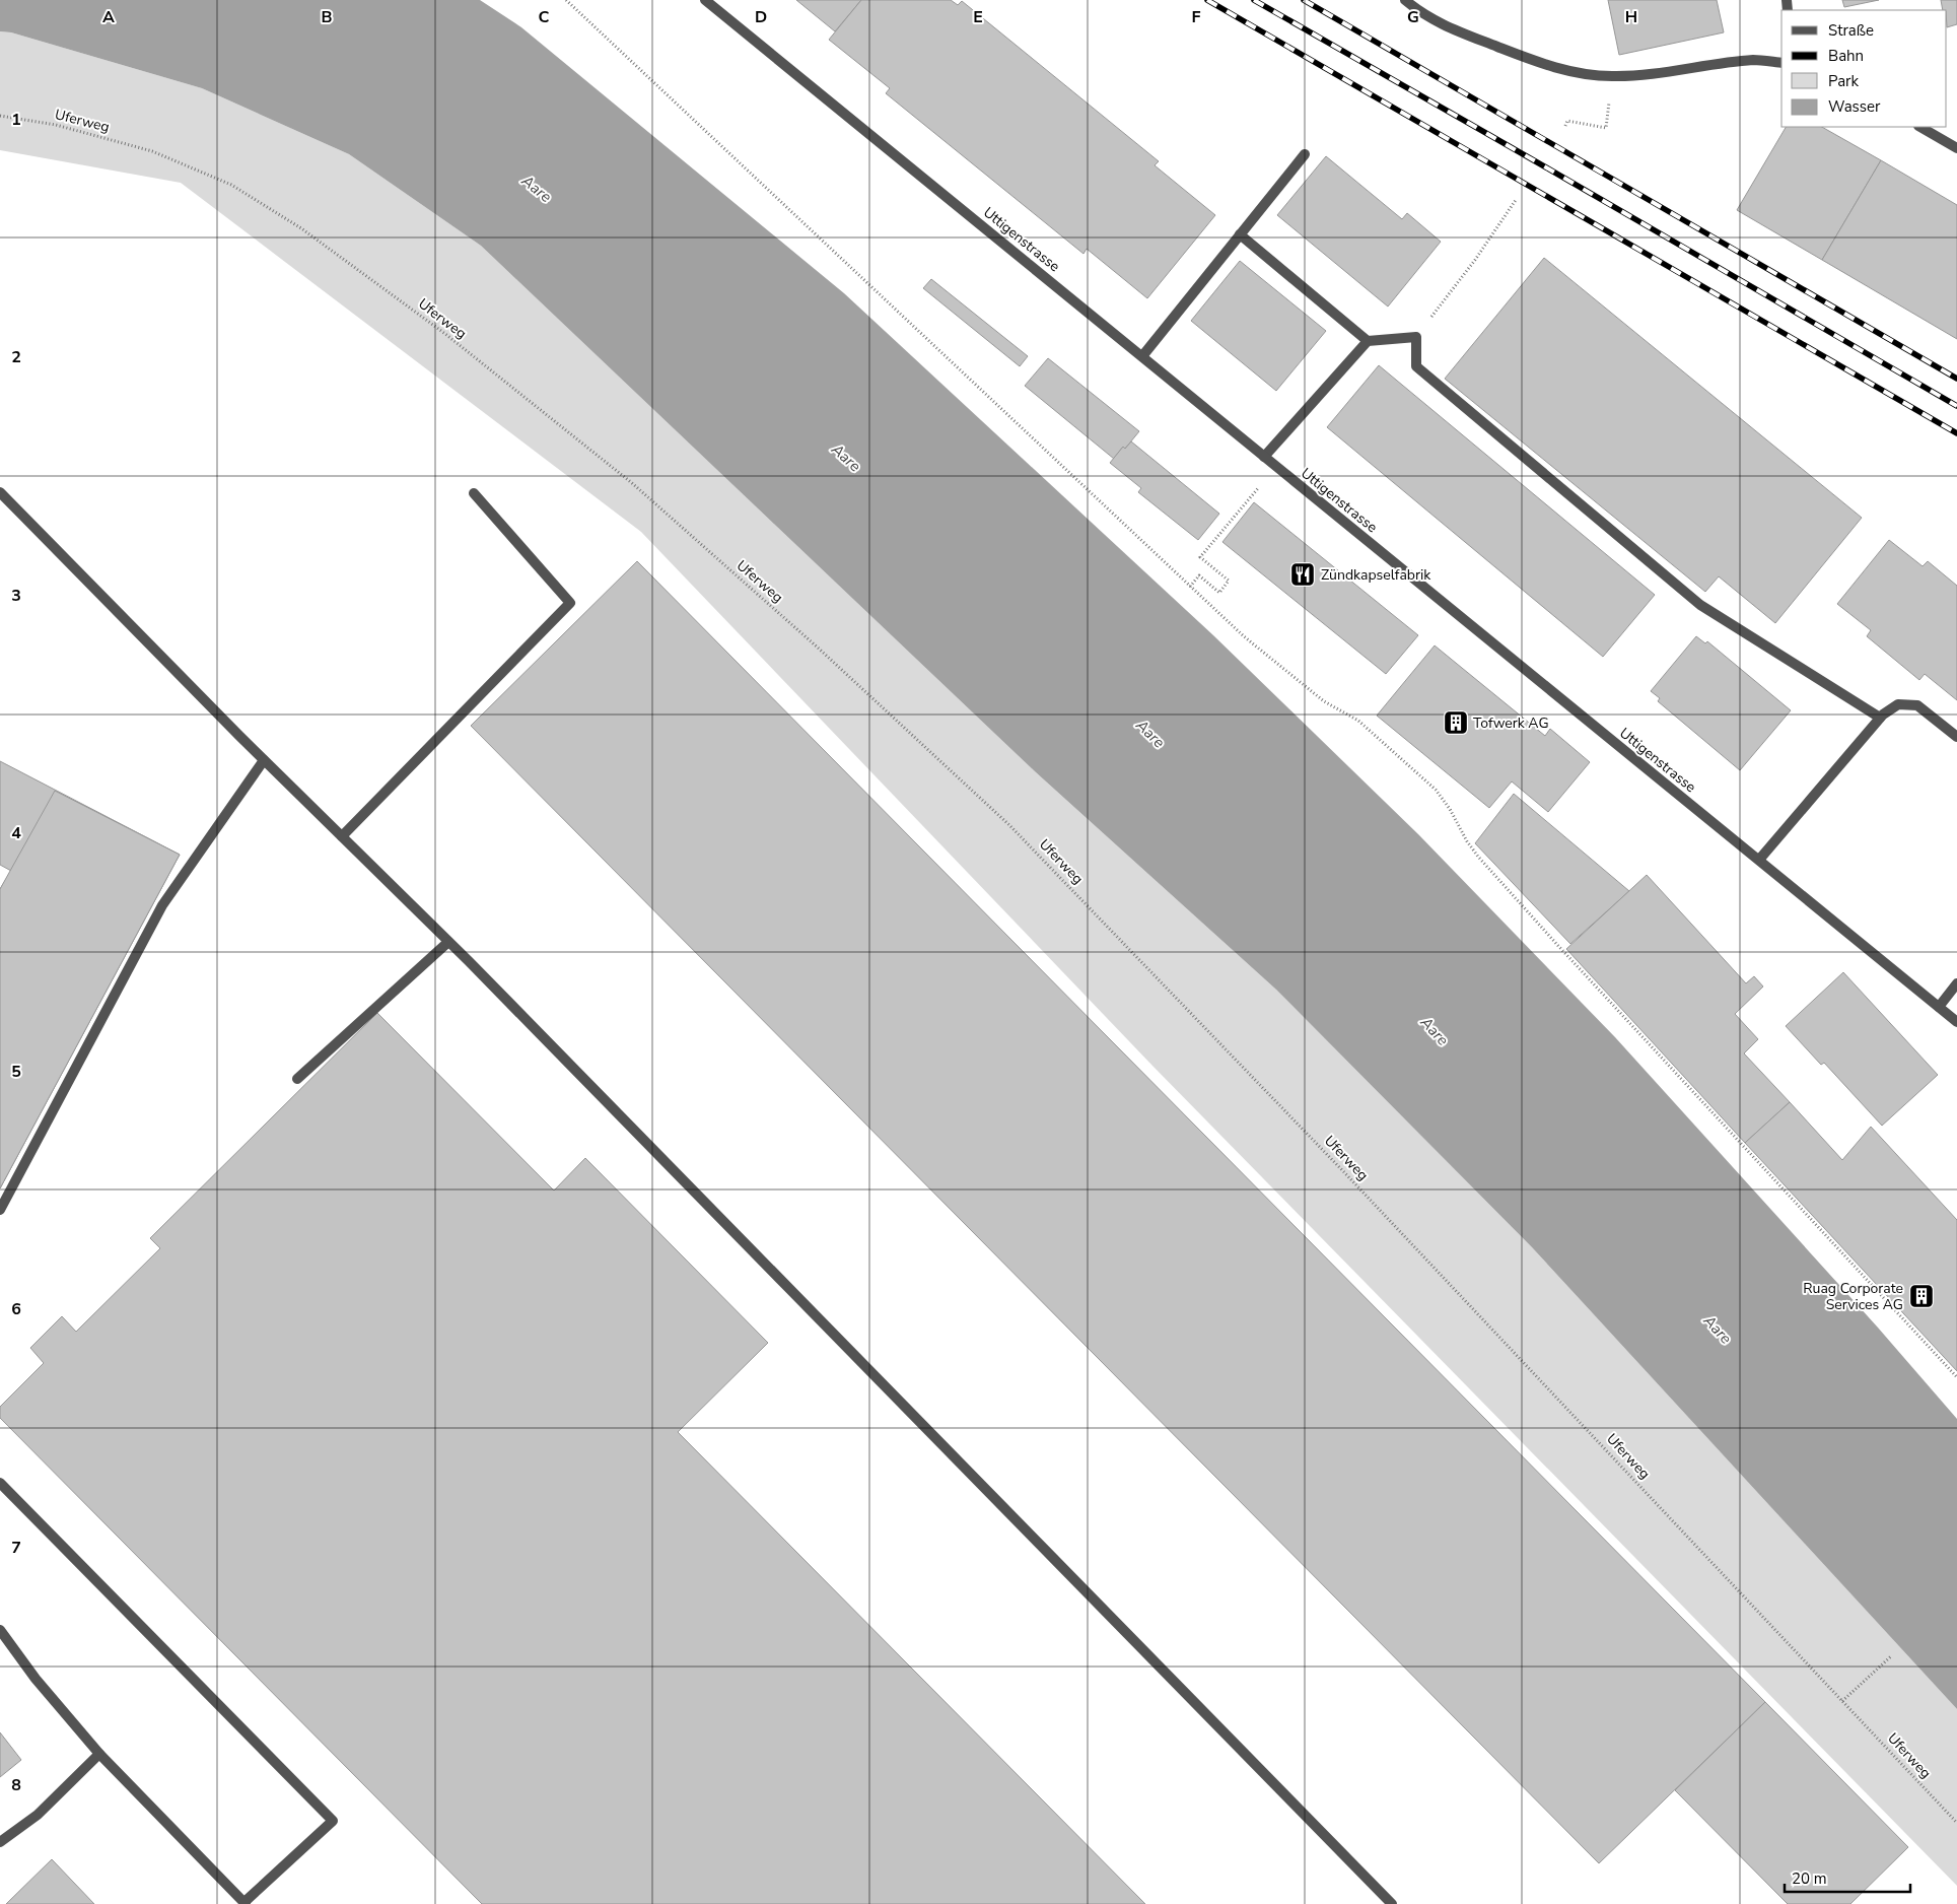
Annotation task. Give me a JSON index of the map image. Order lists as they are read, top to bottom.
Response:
{
  "streets": {
    "street": ["Uttigenstrasse"],
    "path": ["Uferweg"]
  },
  "water": ["Aare"],
  "places": {
    "restaurant": ["Zündkapselfabrik"],
    "building": ["Tofwerk AG", "Ruag Corporate Services AG"]
  },
  "legend": [
    "Straße",
    "Bahn",
    "Park",
    "Wasser"
  ],
  "scale_bar": "20 m",
  "grid": {
    "columns": [
      "A",
      "B",
      "C",
      "D",
      "E",
      "F",
      "G",
      "H"
    ],
    "rows": [
      "1",
      "2",
      "3",
      "4",
      "5",
      "6",
      "7",
      "8"
    ]
  }
}
